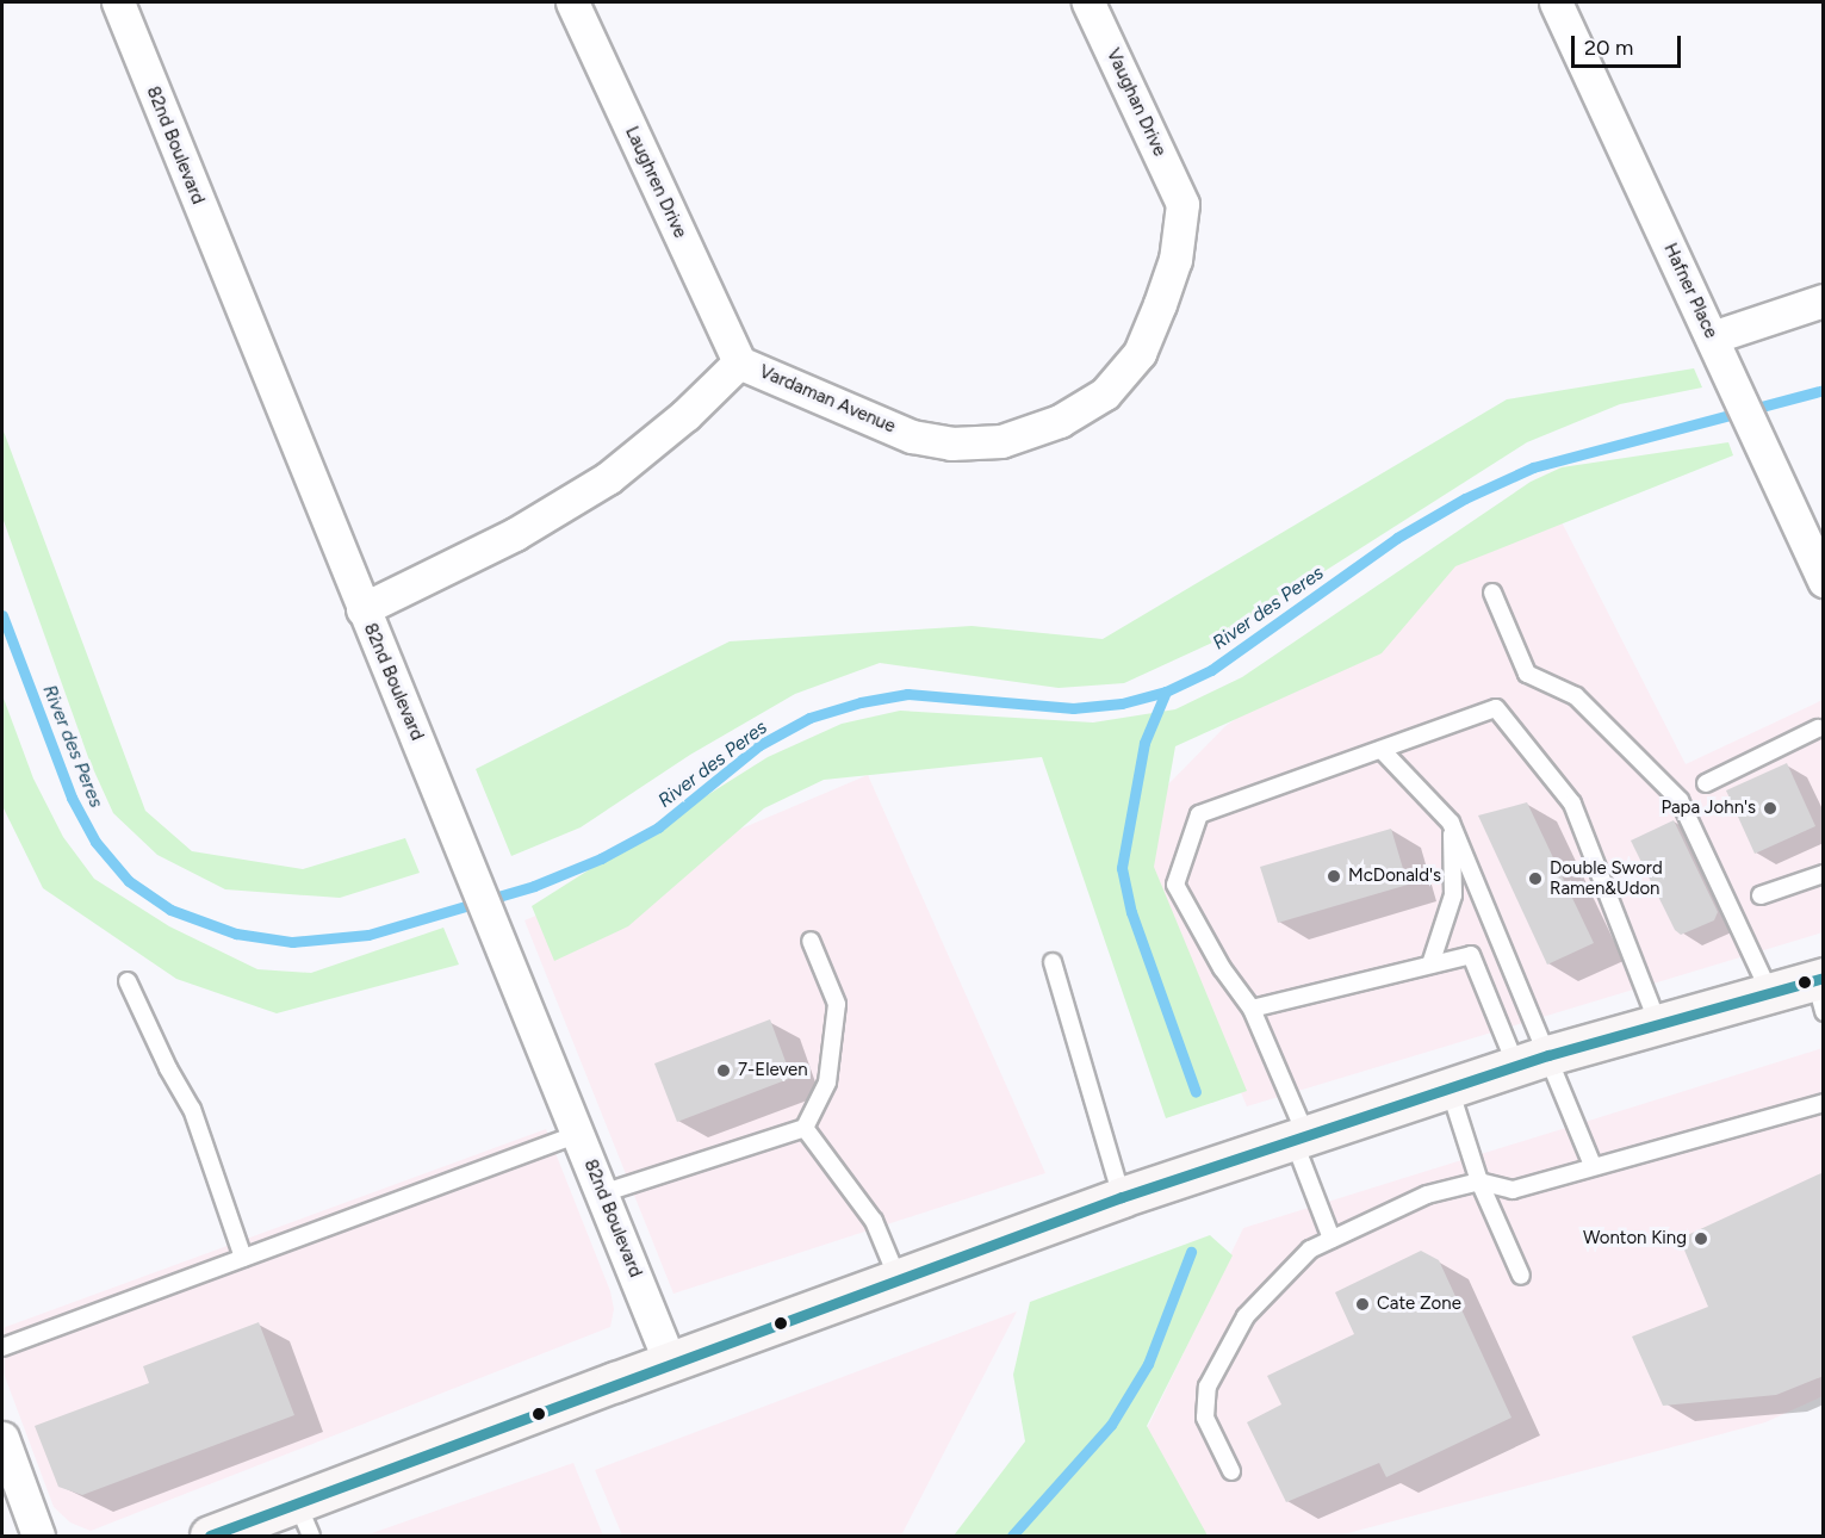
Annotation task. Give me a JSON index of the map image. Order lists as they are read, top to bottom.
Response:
{
  "streets": {
    "street": [
      "Vaughan Drive",
      "82nd Boulevard",
      "Laughren Drive",
      "Hafner Place",
      "Vardaman Avenue"
    ]
  },
  "crossings": [
    ["Vaughan Drive", "Vardaman Avenue"],
    ["82nd Boulevard", "Vardaman Avenue"],
    ["Laughren Drive", "Vardaman Avenue"]
  ],
  "water": ["River des Peres"],
  "places": [
    "Papa John's",
    "McDonald's",
    "Double Sword Ramen&Udon",
    "7-Eleven",
    "Wonton King",
    "Cate Zone"
  ],
  "scale_bar": "20 m"
}
